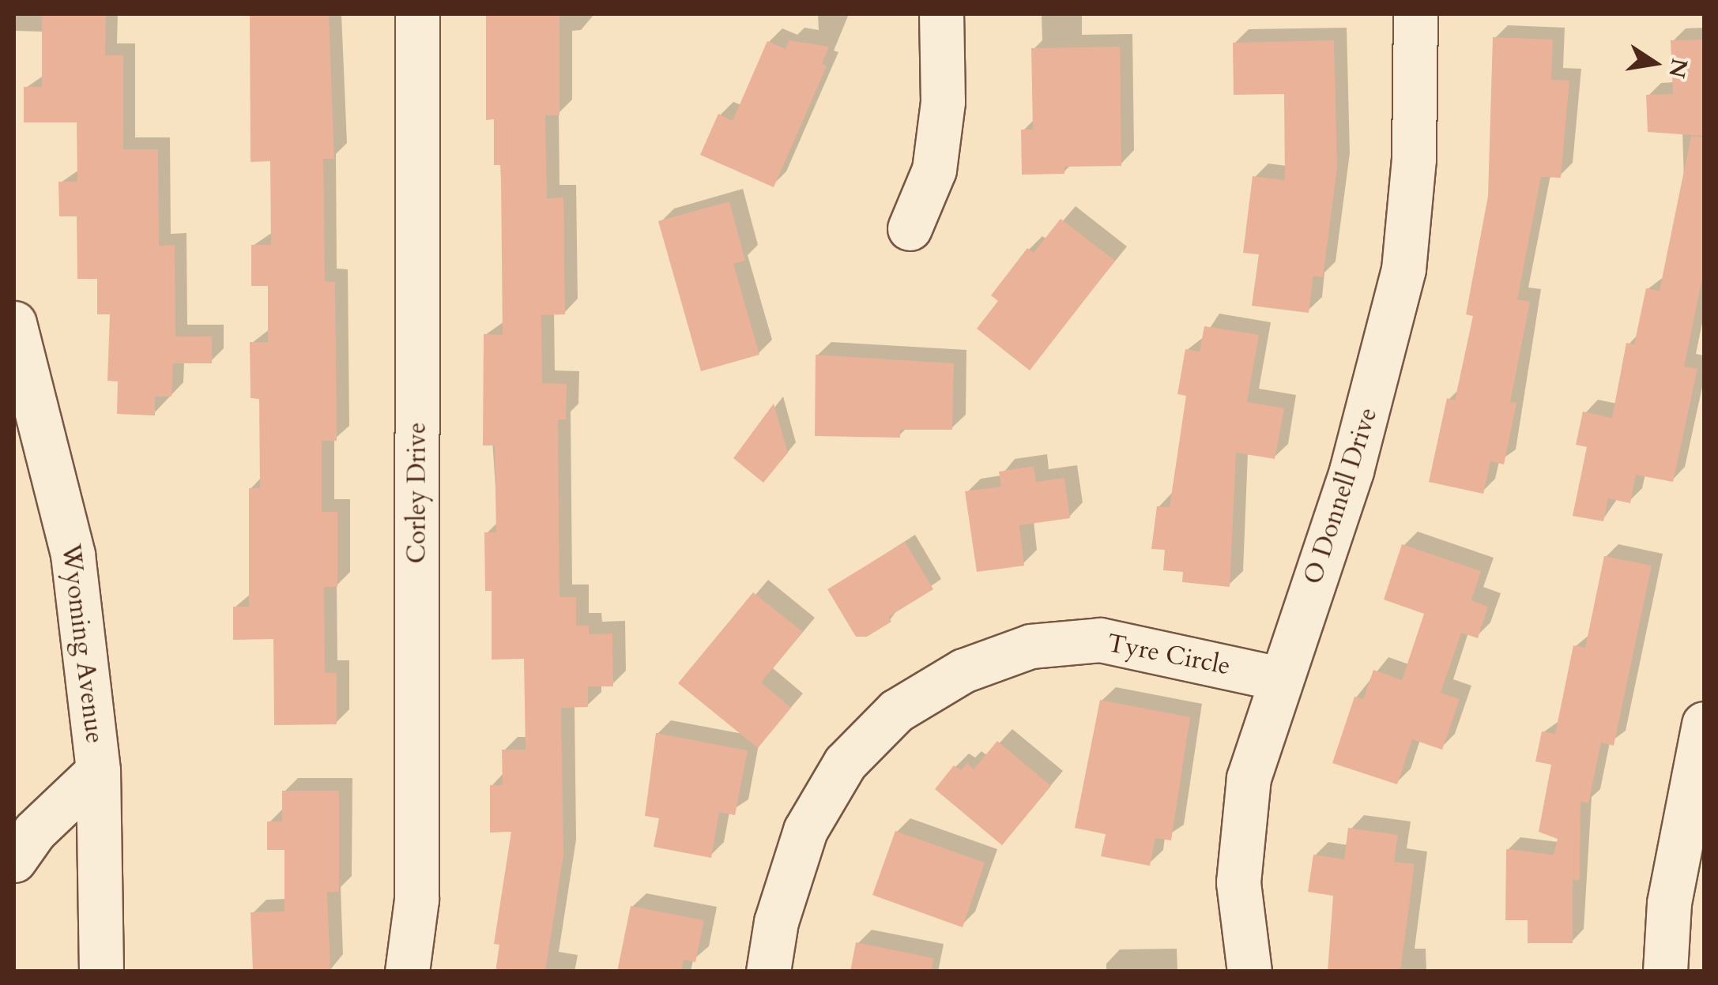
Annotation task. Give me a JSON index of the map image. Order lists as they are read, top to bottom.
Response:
{
  "streets": {
    "street": [
      "Corley Drive",
      "O Donnell Drive",
      "Wyoming Avenue",
      "Tyre Circle"
    ]
  },
  "crossings": [
    ["O Donnell Drive", "Tyre Circle"]
  ],
  "north": "right"
}
